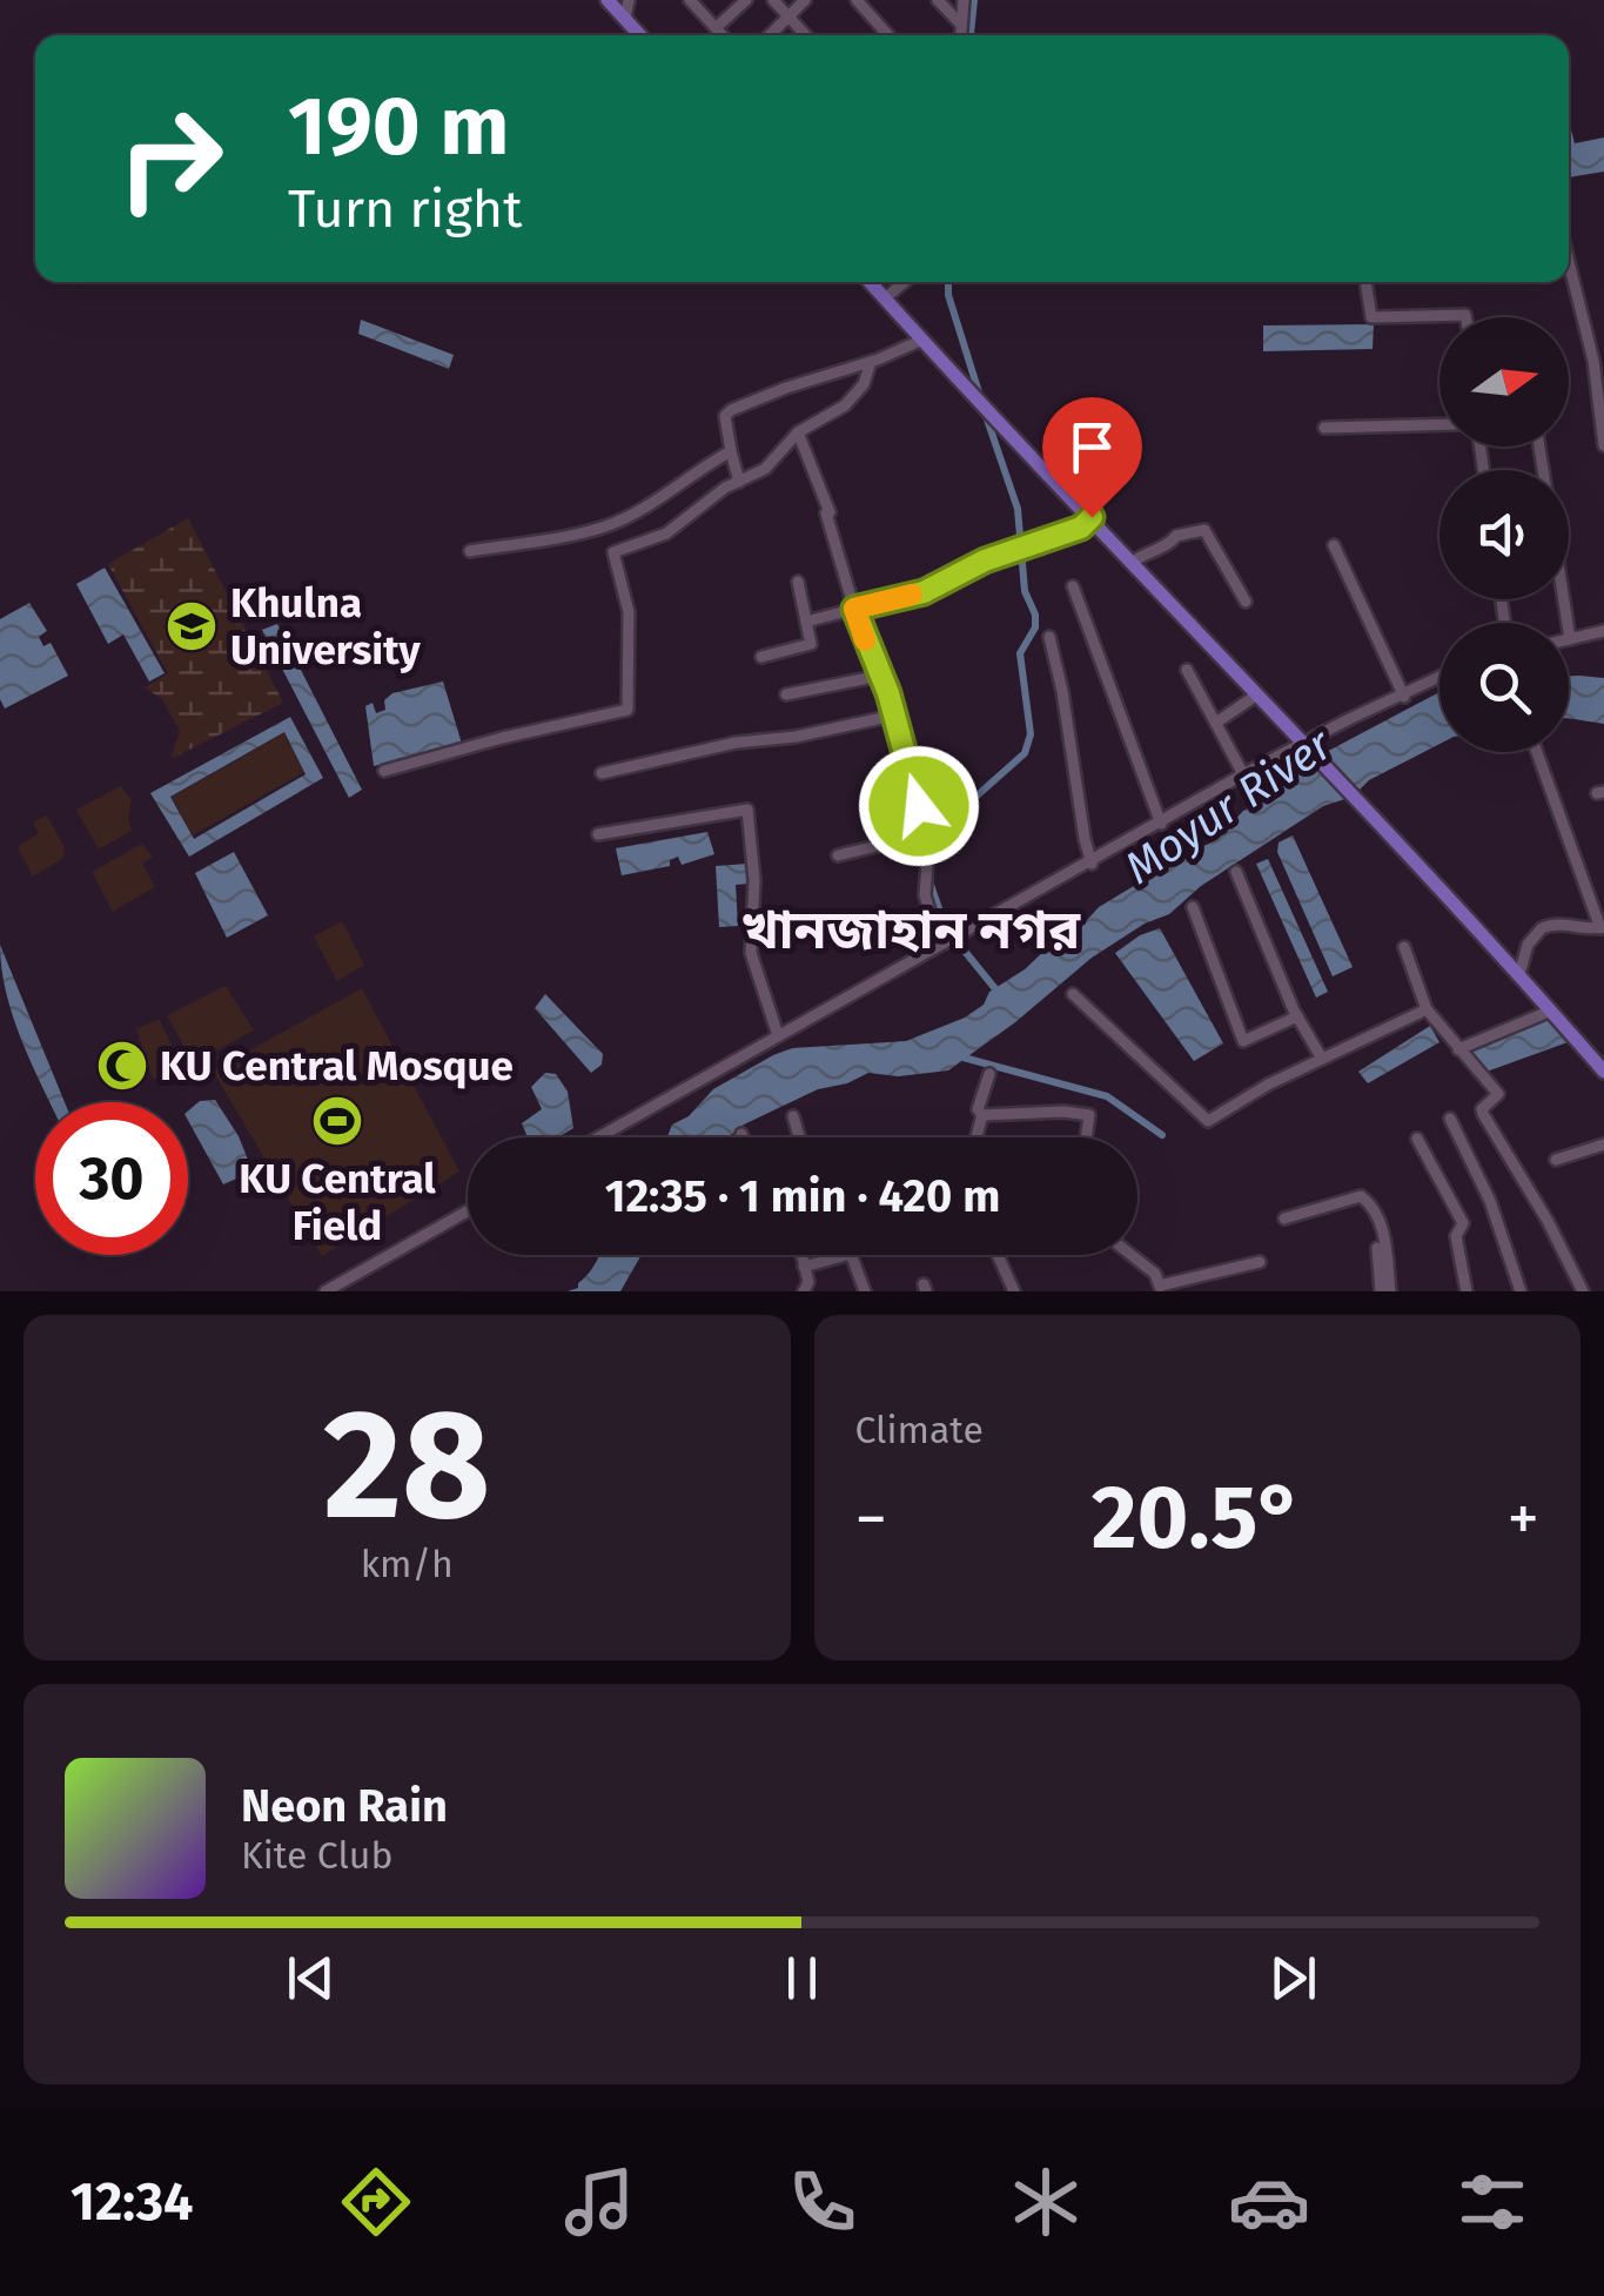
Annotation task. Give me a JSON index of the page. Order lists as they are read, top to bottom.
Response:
{
  "districts": ["খানজাহান নগর"],
  "water": ["Moyur River"],
  "places": {
    "school or university": ["Khulna University"],
    "mosque": ["KU Central Mosque"],
    "sports": ["KU Central Field"]
  },
  "north": "right",
  "page": {
    "turn": ["190 m", "Turn right"],
    "limit": "30",
    "trip": "12:35 · 1 min · 420 m",
    "tile": [
      ["28", "km/h"],
      "Climate"
    ],
    "heat": ["−", "20.5°", "+"],
    "song": ["Neon Rain", "Kite Club"],
    "tabs": "12:34"
  }
}
